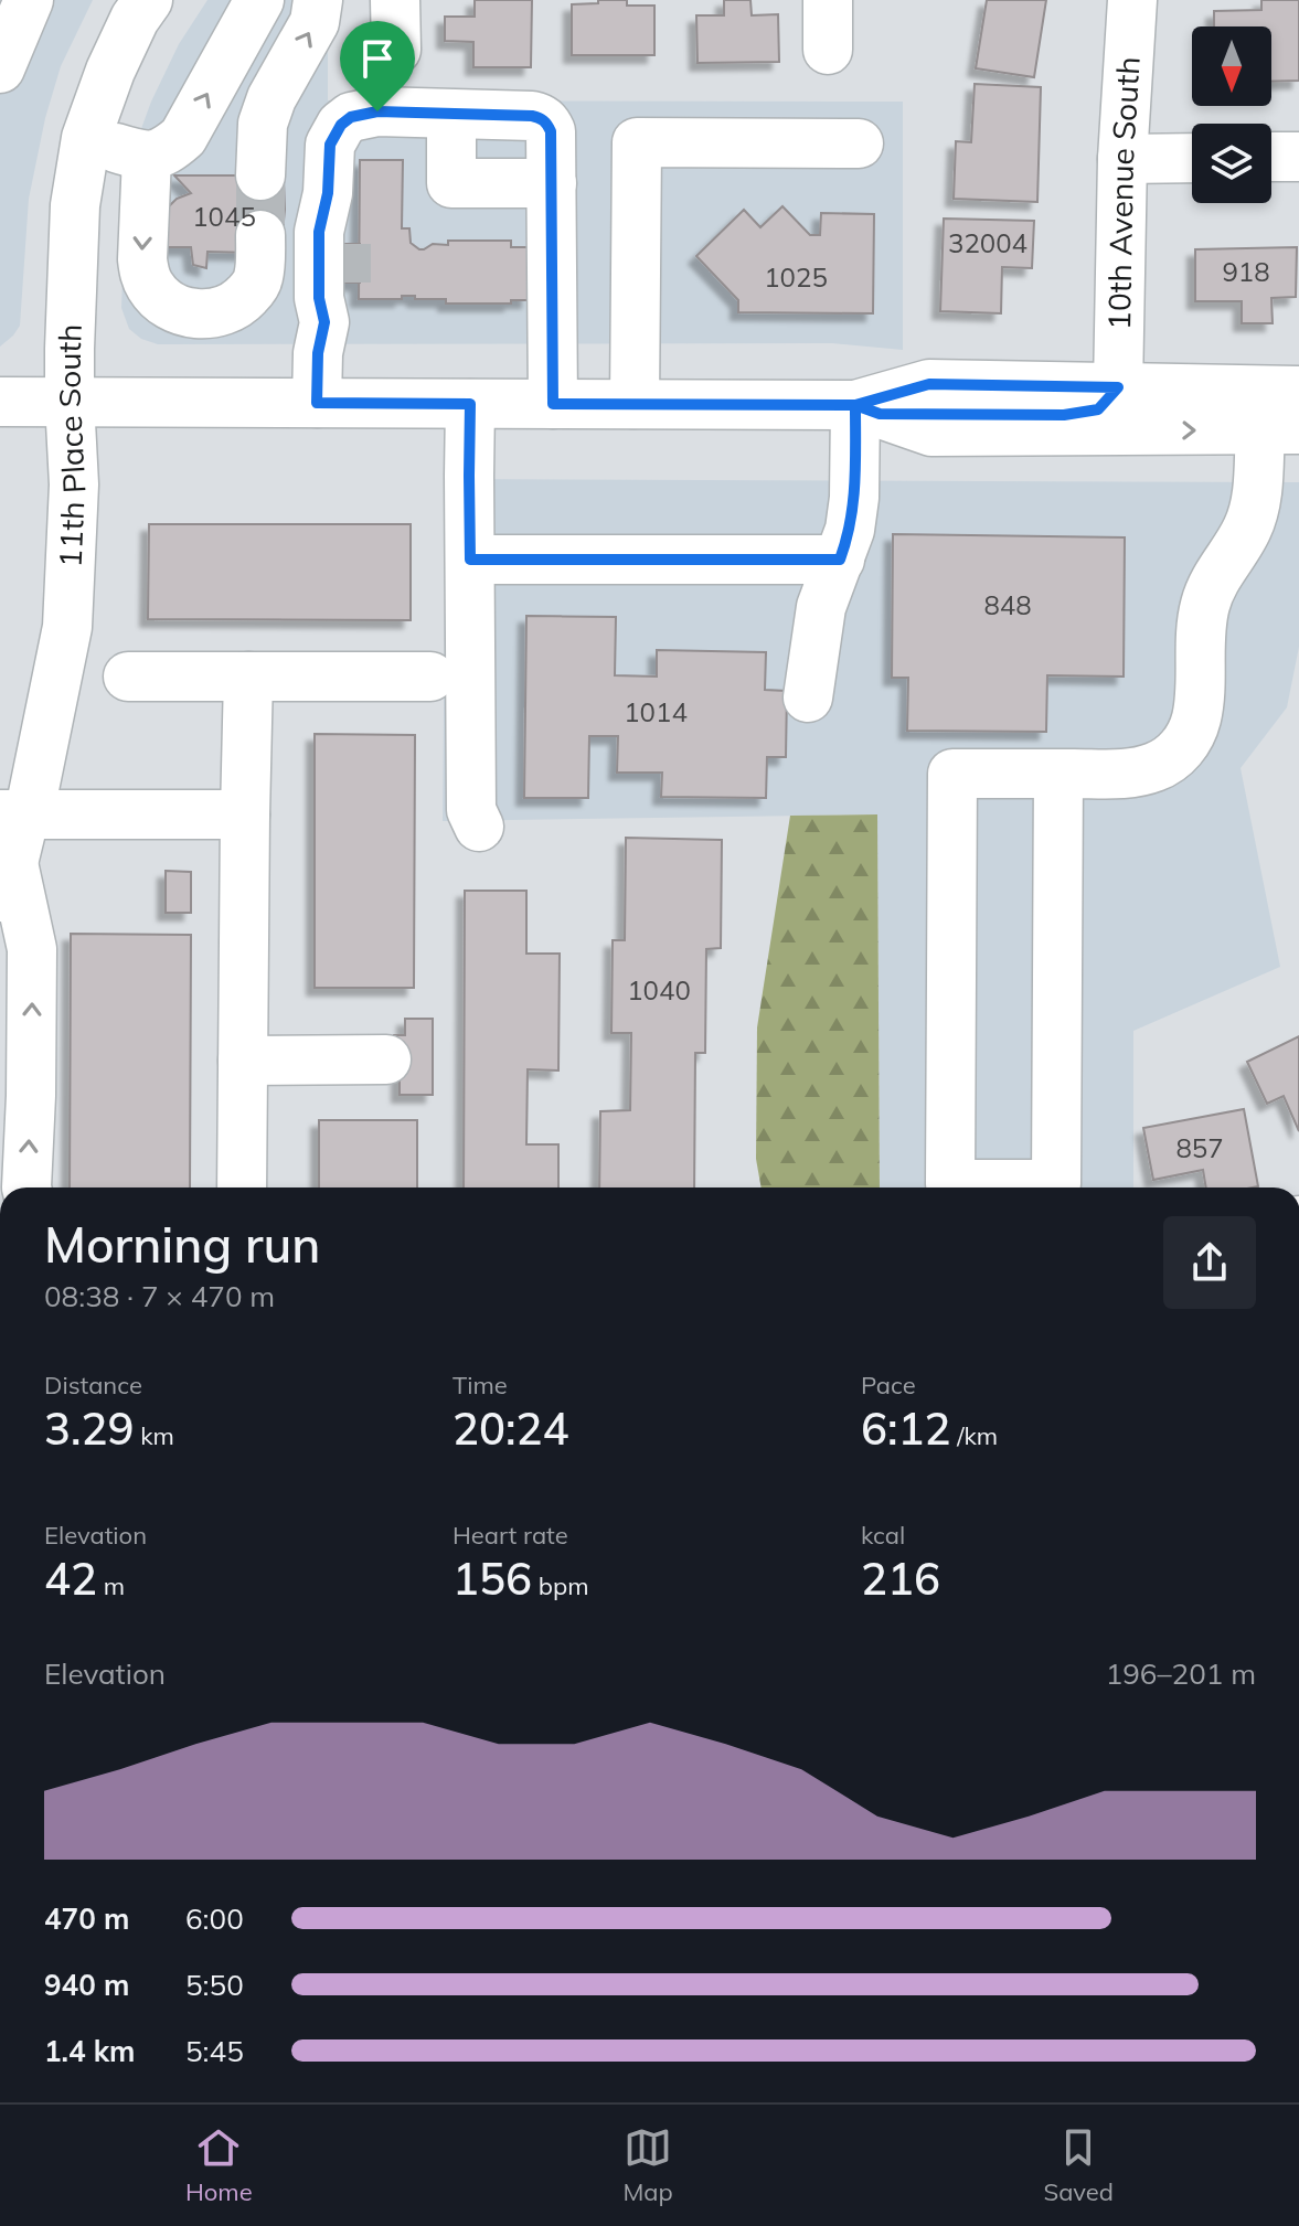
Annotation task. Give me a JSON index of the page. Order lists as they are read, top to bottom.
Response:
{
  "streets": {
    "street": ["10th Avenue South", "11th Place South"]
  },
  "house_numbers": [
    "1045",
    "32004",
    "918",
    "1025",
    "848",
    "1014",
    "1040",
    "857"
  ],
  "north": "bottom",
  "page": {
    "heading": ["Morning run", "08:38 · 7 × 470 m"],
    "stats": [
      ["Distance", "3.29 km"],
      ["Time", "20:24"],
      ["Pace", "6:12 /km"],
      ["Elevation", "42 m"],
      ["Heart rate", "156 bpm"],
      ["kcal", "216"]
    ],
    "chart": ["Elevation", "196–201 m"],
    "list": [
      {
        "name": "470 m",
        "note": "6:00"
      },
      {
        "name": "940 m",
        "note": "5:50"
      },
      {
        "name": "1.4 km",
        "note": "5:45"
      }
    ],
    "tabs": ["Home", "Map", "Saved"]
  }
}
